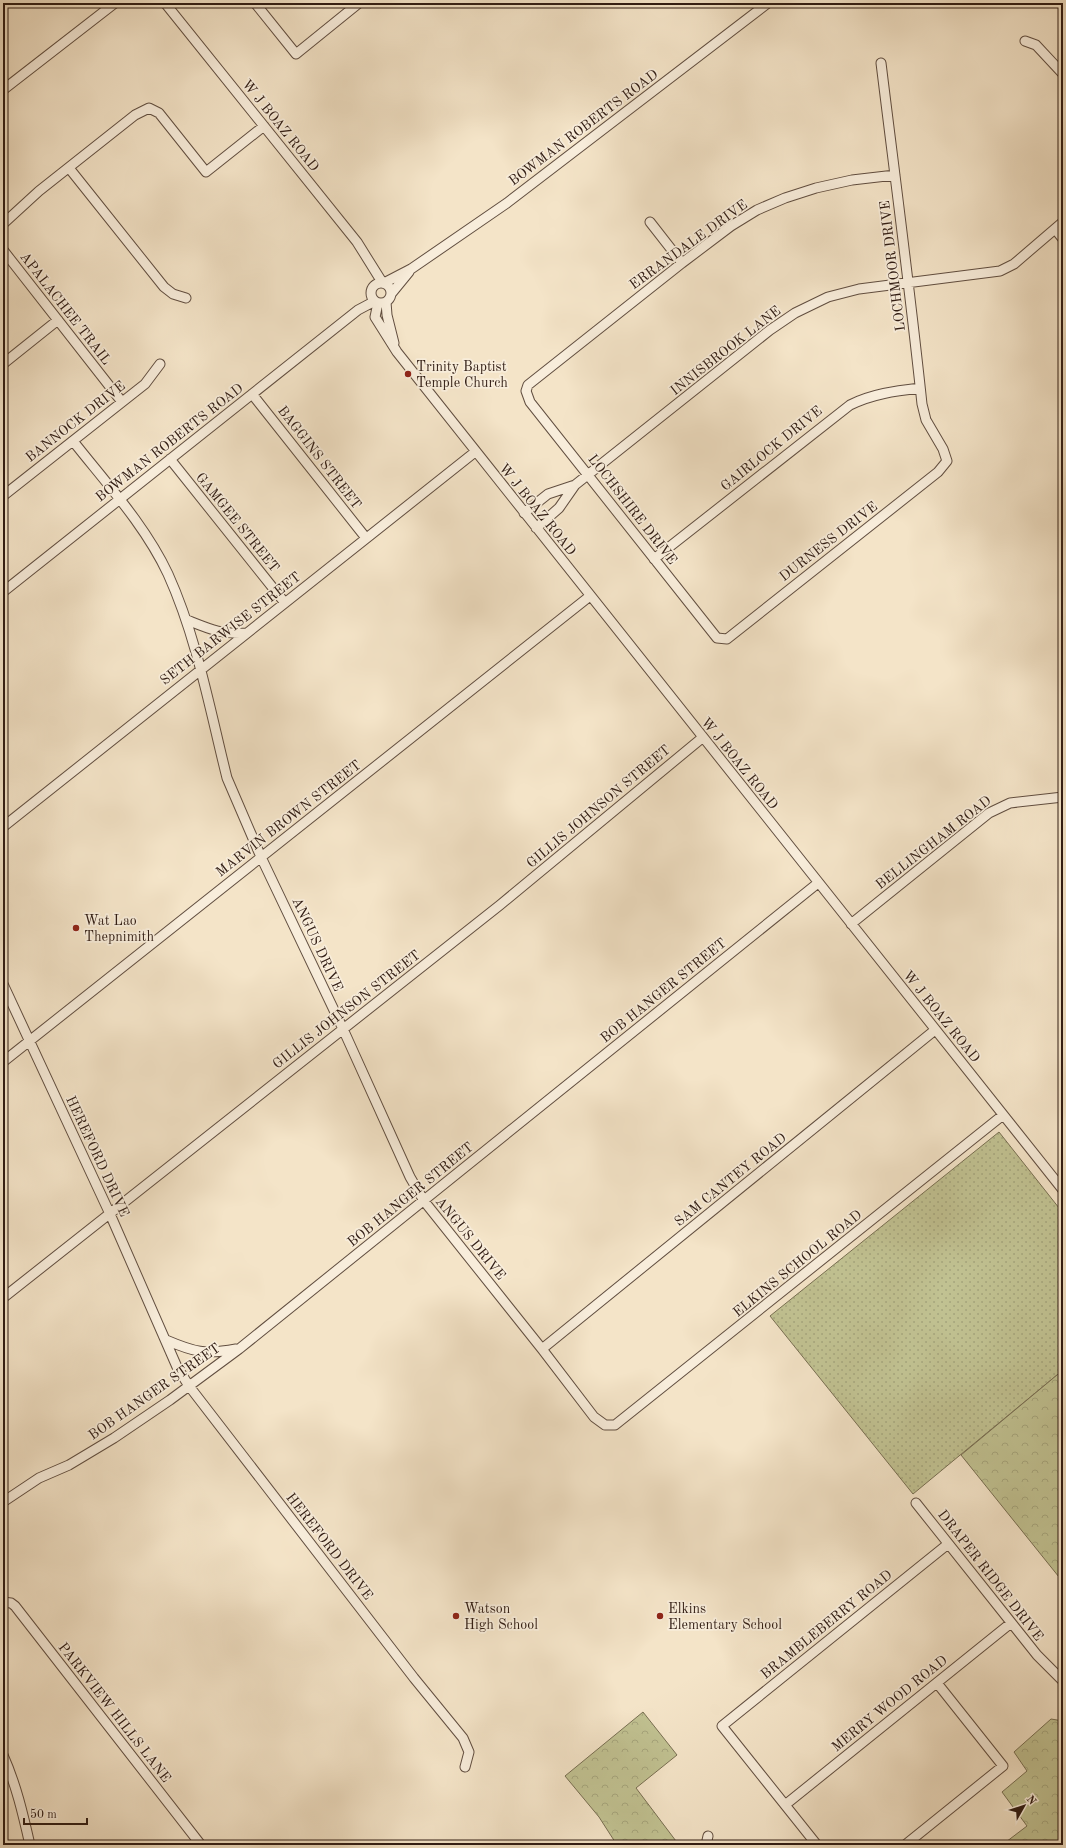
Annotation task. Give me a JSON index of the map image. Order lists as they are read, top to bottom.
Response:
{
  "streets": {
    "street": [
      "W J BOAZ ROAD",
      "BOWMAN ROBERTS ROAD",
      "ERRANDALE DRIVE",
      "LOCHMOOR DRIVE",
      "APALACHEE TRAIL",
      "INNISBROOK LANE",
      "BANNOCK DRIVE",
      "GAIRLOCK DRIVE",
      "BAGGINS STREET",
      "LOCHSHIRE DRIVE",
      "GAMGEE STREET",
      "DURNESS DRIVE",
      "SETH BARWISE STREET",
      "GILLIS JOHNSON STREET",
      "MARVIN BROWN STREET",
      "BELLINGHAM ROAD",
      "ANGUS DRIVE",
      "BOB HANGER STREET",
      "HEREFORD DRIVE",
      "SAM CANTEY ROAD",
      "ELKINS SCHOOL ROAD",
      "DRAPER RIDGE DRIVE",
      "BRAMBLEBERRY ROAD",
      "MERRY WOOD ROAD",
      "PARKVIEW HILLS LANE"
    ]
  },
  "crossings": [
    ["W J BOAZ ROAD", "BOWMAN ROBERTS ROAD"],
    ["W J BOAZ ROAD", "INNISBROOK LANE"],
    ["W J BOAZ ROAD", "SETH BARWISE STREET"],
    ["W J BOAZ ROAD", "GILLIS JOHNSON STREET"],
    ["W J BOAZ ROAD", "MARVIN BROWN STREET"],
    ["W J BOAZ ROAD", "BELLINGHAM ROAD"],
    ["W J BOAZ ROAD", "BOB HANGER STREET"],
    ["W J BOAZ ROAD", "SAM CANTEY ROAD"],
    ["W J BOAZ ROAD", "ELKINS SCHOOL ROAD"],
    ["BOWMAN ROBERTS ROAD", "BAGGINS STREET"],
    ["BOWMAN ROBERTS ROAD", "GAMGEE STREET"],
    ["BOWMAN ROBERTS ROAD", "ANGUS DRIVE"],
    ["ERRANDALE DRIVE", "LOCHMOOR DRIVE"],
    ["ERRANDALE DRIVE", "LOCHSHIRE DRIVE"],
    ["LOCHMOOR DRIVE", "INNISBROOK LANE"],
    ["LOCHMOOR DRIVE", "GAIRLOCK DRIVE"],
    ["LOCHMOOR DRIVE", "DURNESS DRIVE"],
    ["APALACHEE TRAIL", "BANNOCK DRIVE"],
    ["INNISBROOK LANE", "LOCHSHIRE DRIVE"],
    ["BANNOCK DRIVE", "ANGUS DRIVE"],
    ["GAIRLOCK DRIVE", "LOCHSHIRE DRIVE"],
    ["BAGGINS STREET", "SETH BARWISE STREET"],
    ["LOCHSHIRE DRIVE", "DURNESS DRIVE"],
    ["GAMGEE STREET", "SETH BARWISE STREET"],
    ["SETH BARWISE STREET", "ANGUS DRIVE"],
    ["GILLIS JOHNSON STREET", "ANGUS DRIVE"],
    ["GILLIS JOHNSON STREET", "HEREFORD DRIVE"],
    ["MARVIN BROWN STREET", "ANGUS DRIVE"],
    ["MARVIN BROWN STREET", "HEREFORD DRIVE"],
    ["ANGUS DRIVE", "BOB HANGER STREET"],
    ["ANGUS DRIVE", "SAM CANTEY ROAD"],
    ["ANGUS DRIVE", "ELKINS SCHOOL ROAD"],
    ["BOB HANGER STREET", "HEREFORD DRIVE"],
    ["DRAPER RIDGE DRIVE", "BRAMBLEBERRY ROAD"],
    ["DRAPER RIDGE DRIVE", "MERRY WOOD ROAD"],
    ["BRAMBLEBERRY ROAD", "MERRY WOOD ROAD"]
  ],
  "places": [
    "Trinity Baptist Temple Church",
    "Wat Lao Thepnimith",
    "Watson High School",
    "Elkins Elementary School"
  ],
  "scale_bar": "50 m",
  "north": "top right"
}
